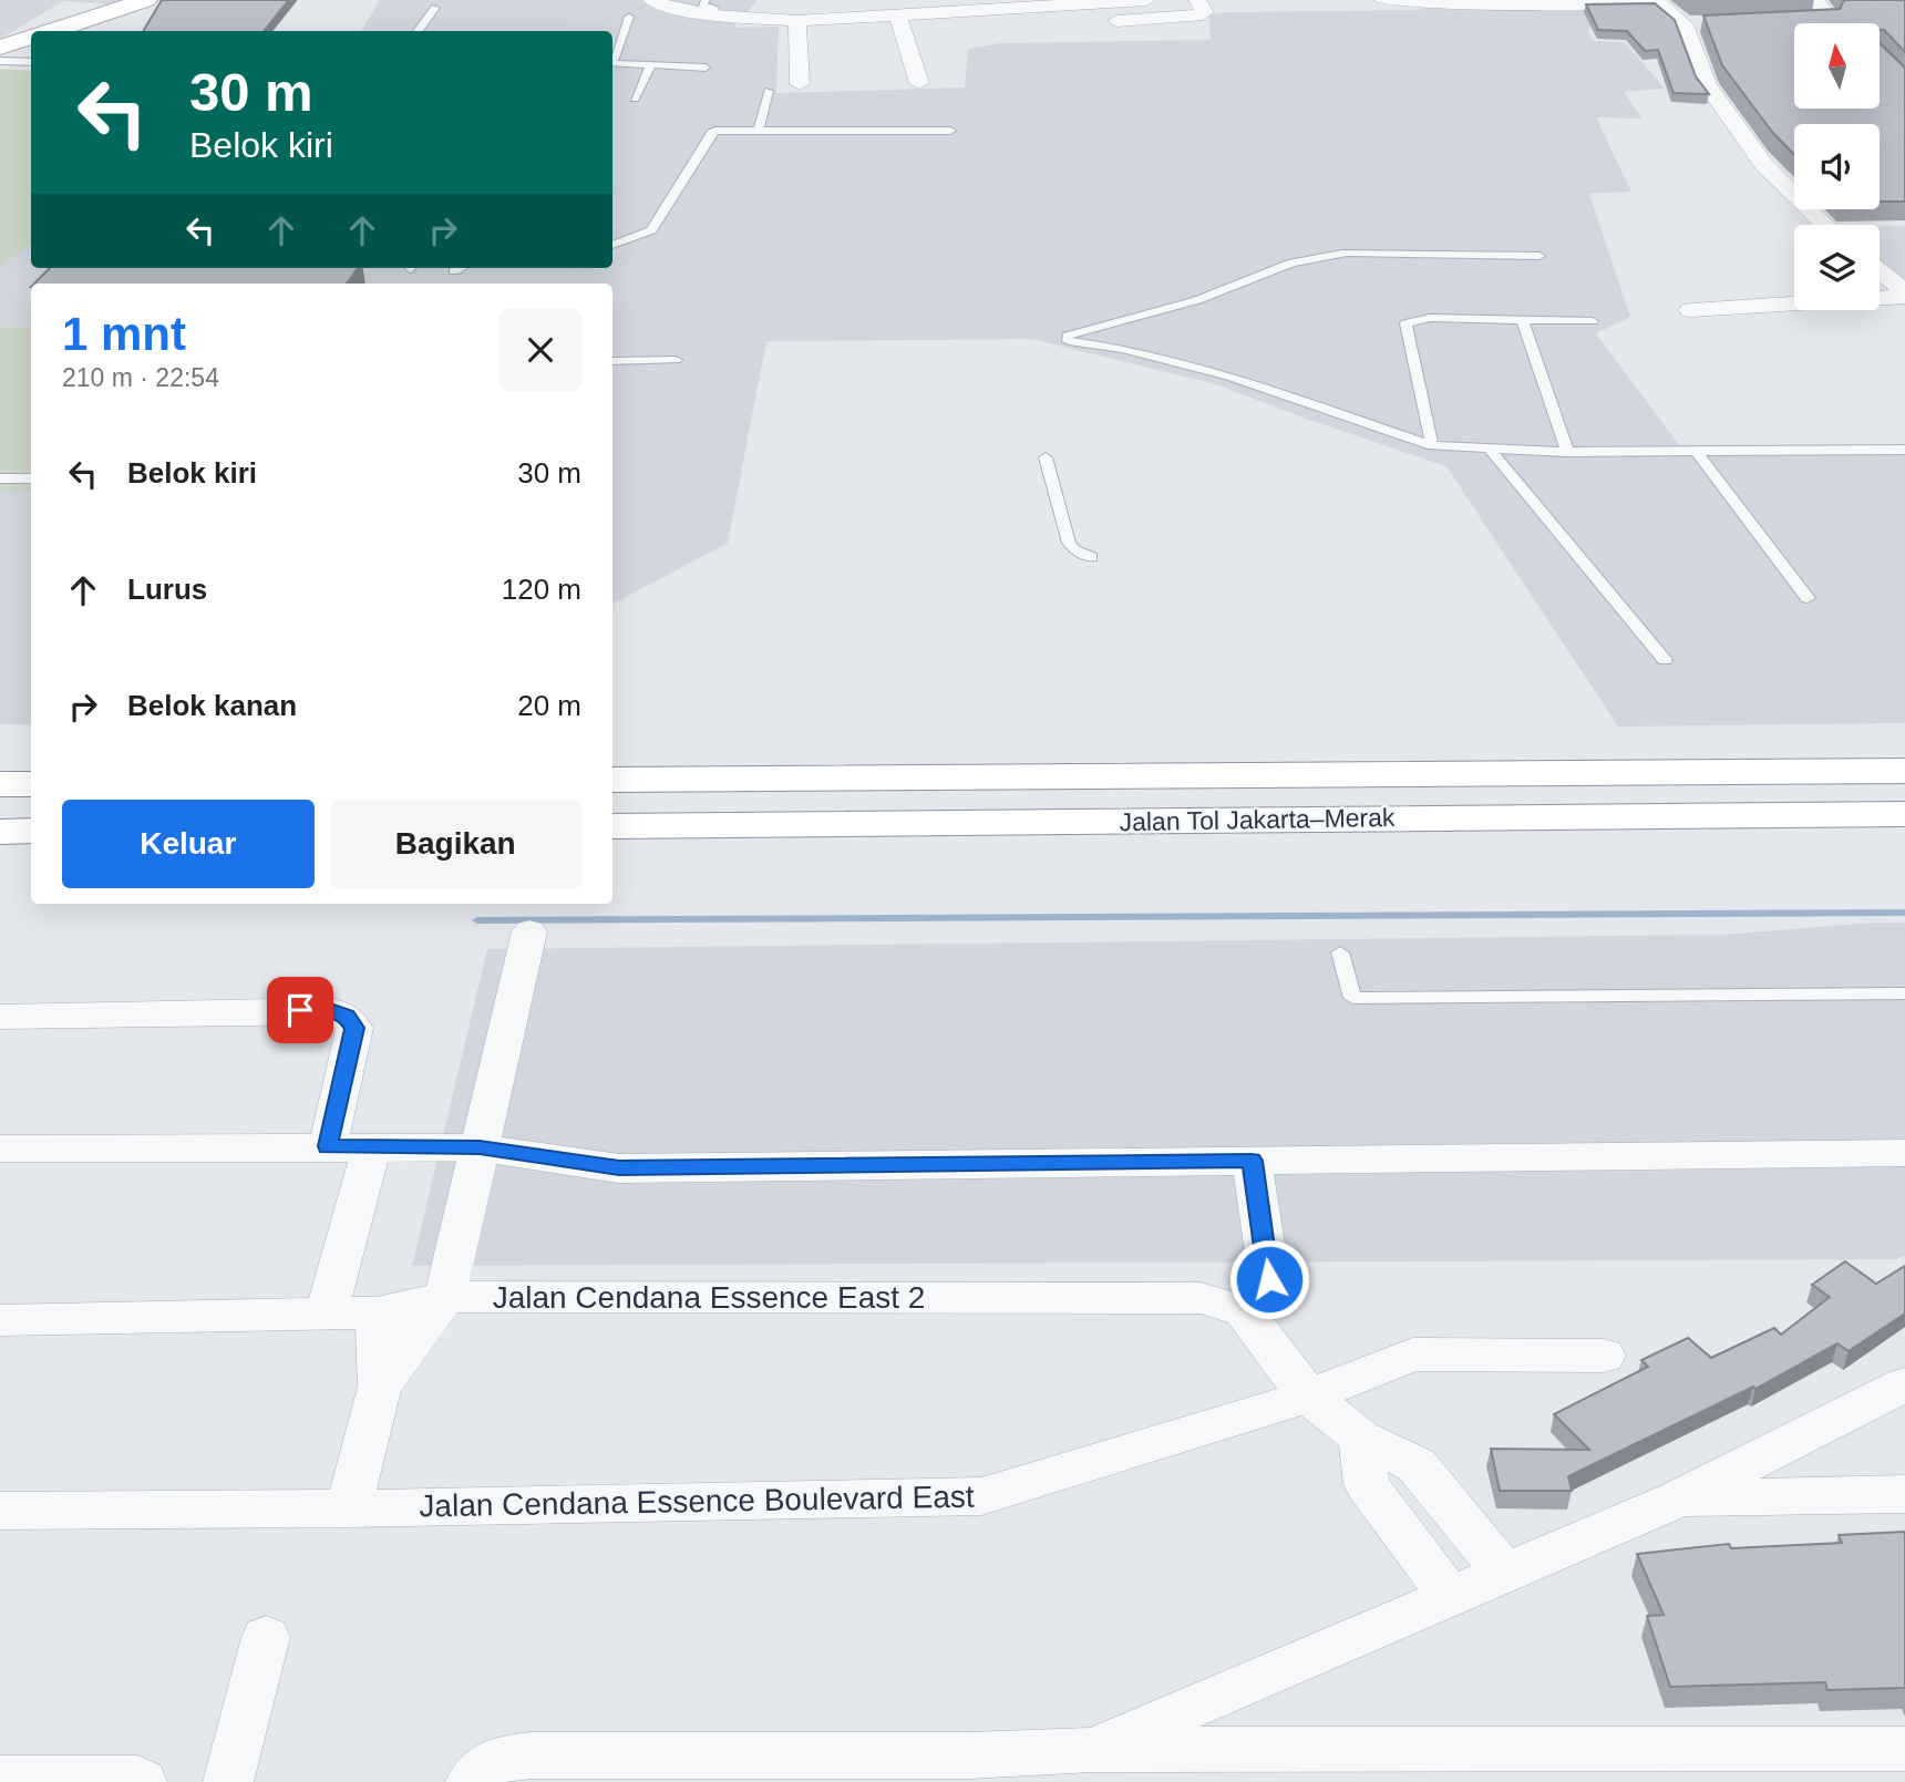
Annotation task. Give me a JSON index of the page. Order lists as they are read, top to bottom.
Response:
{
  "streets": {
    "main road": ["Jalan Tol Jakarta–Merak"],
    "street": ["Jalan Cendana Essence East 2", "Jalan Cendana Essence Boulevard East"]
  },
  "north": "top",
  "page": {
    "turn": ["30 m", "Belok kiri"],
    "heading": ["1 mnt", "210 m · 22:54"],
    "list": [
      {
        "name": "Belok kiri",
        "value": "30 m"
      },
      {
        "name": "Lurus",
        "value": "120 m"
      },
      {
        "name": "Belok kanan",
        "value": "20 m"
      }
    ],
    "buttons": ["Keluar", "Bagikan"]
  }
}
